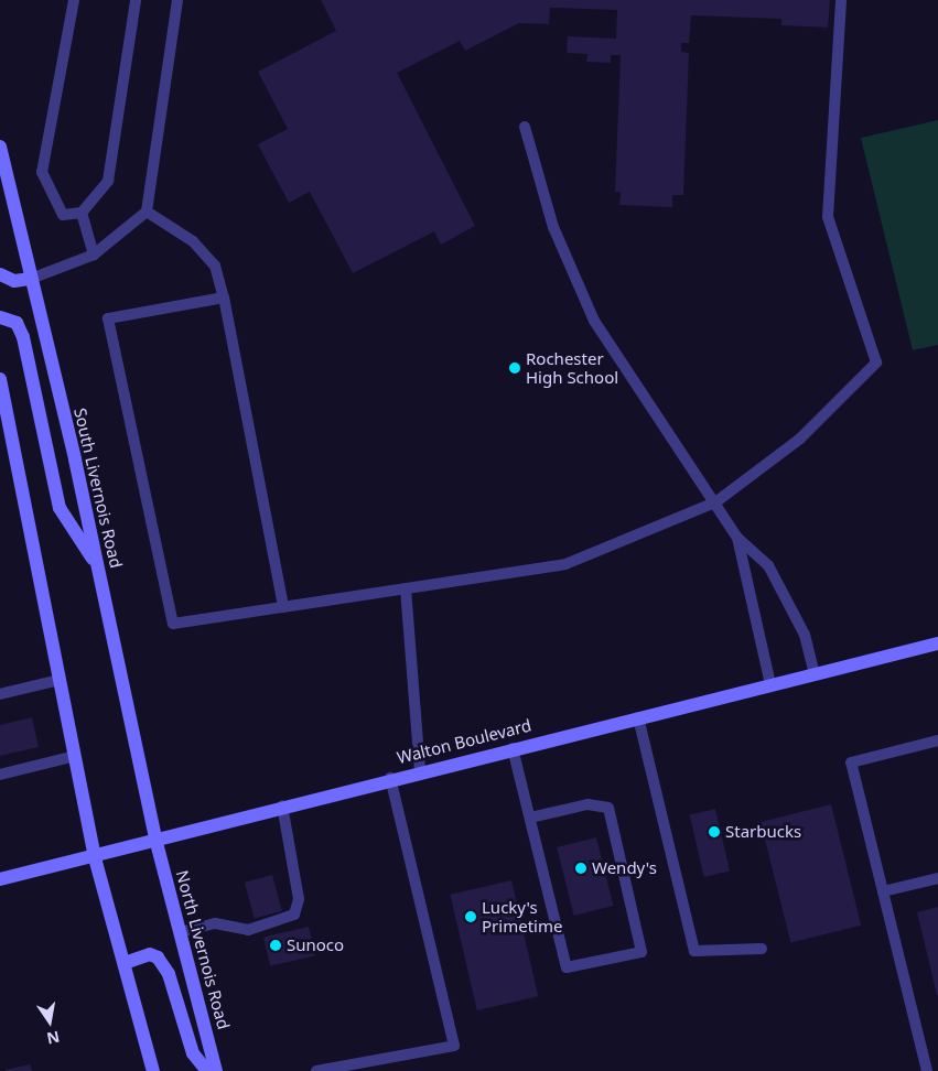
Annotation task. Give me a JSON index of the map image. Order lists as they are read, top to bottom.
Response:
{
  "streets": {
    "main road": ["South Livernois Road", "Walton Boulevard", "North Livernois Road"]
  },
  "crossings": [
    ["South Livernois Road", "Walton Boulevard"],
    ["South Livernois Road", "North Livernois Road"],
    ["Walton Boulevard", "North Livernois Road"]
  ],
  "places": [
    "Rochester High School",
    "Starbucks",
    "Wendy's",
    "Lucky's Primetime",
    "Sunoco"
  ],
  "north": "bottom"
}
